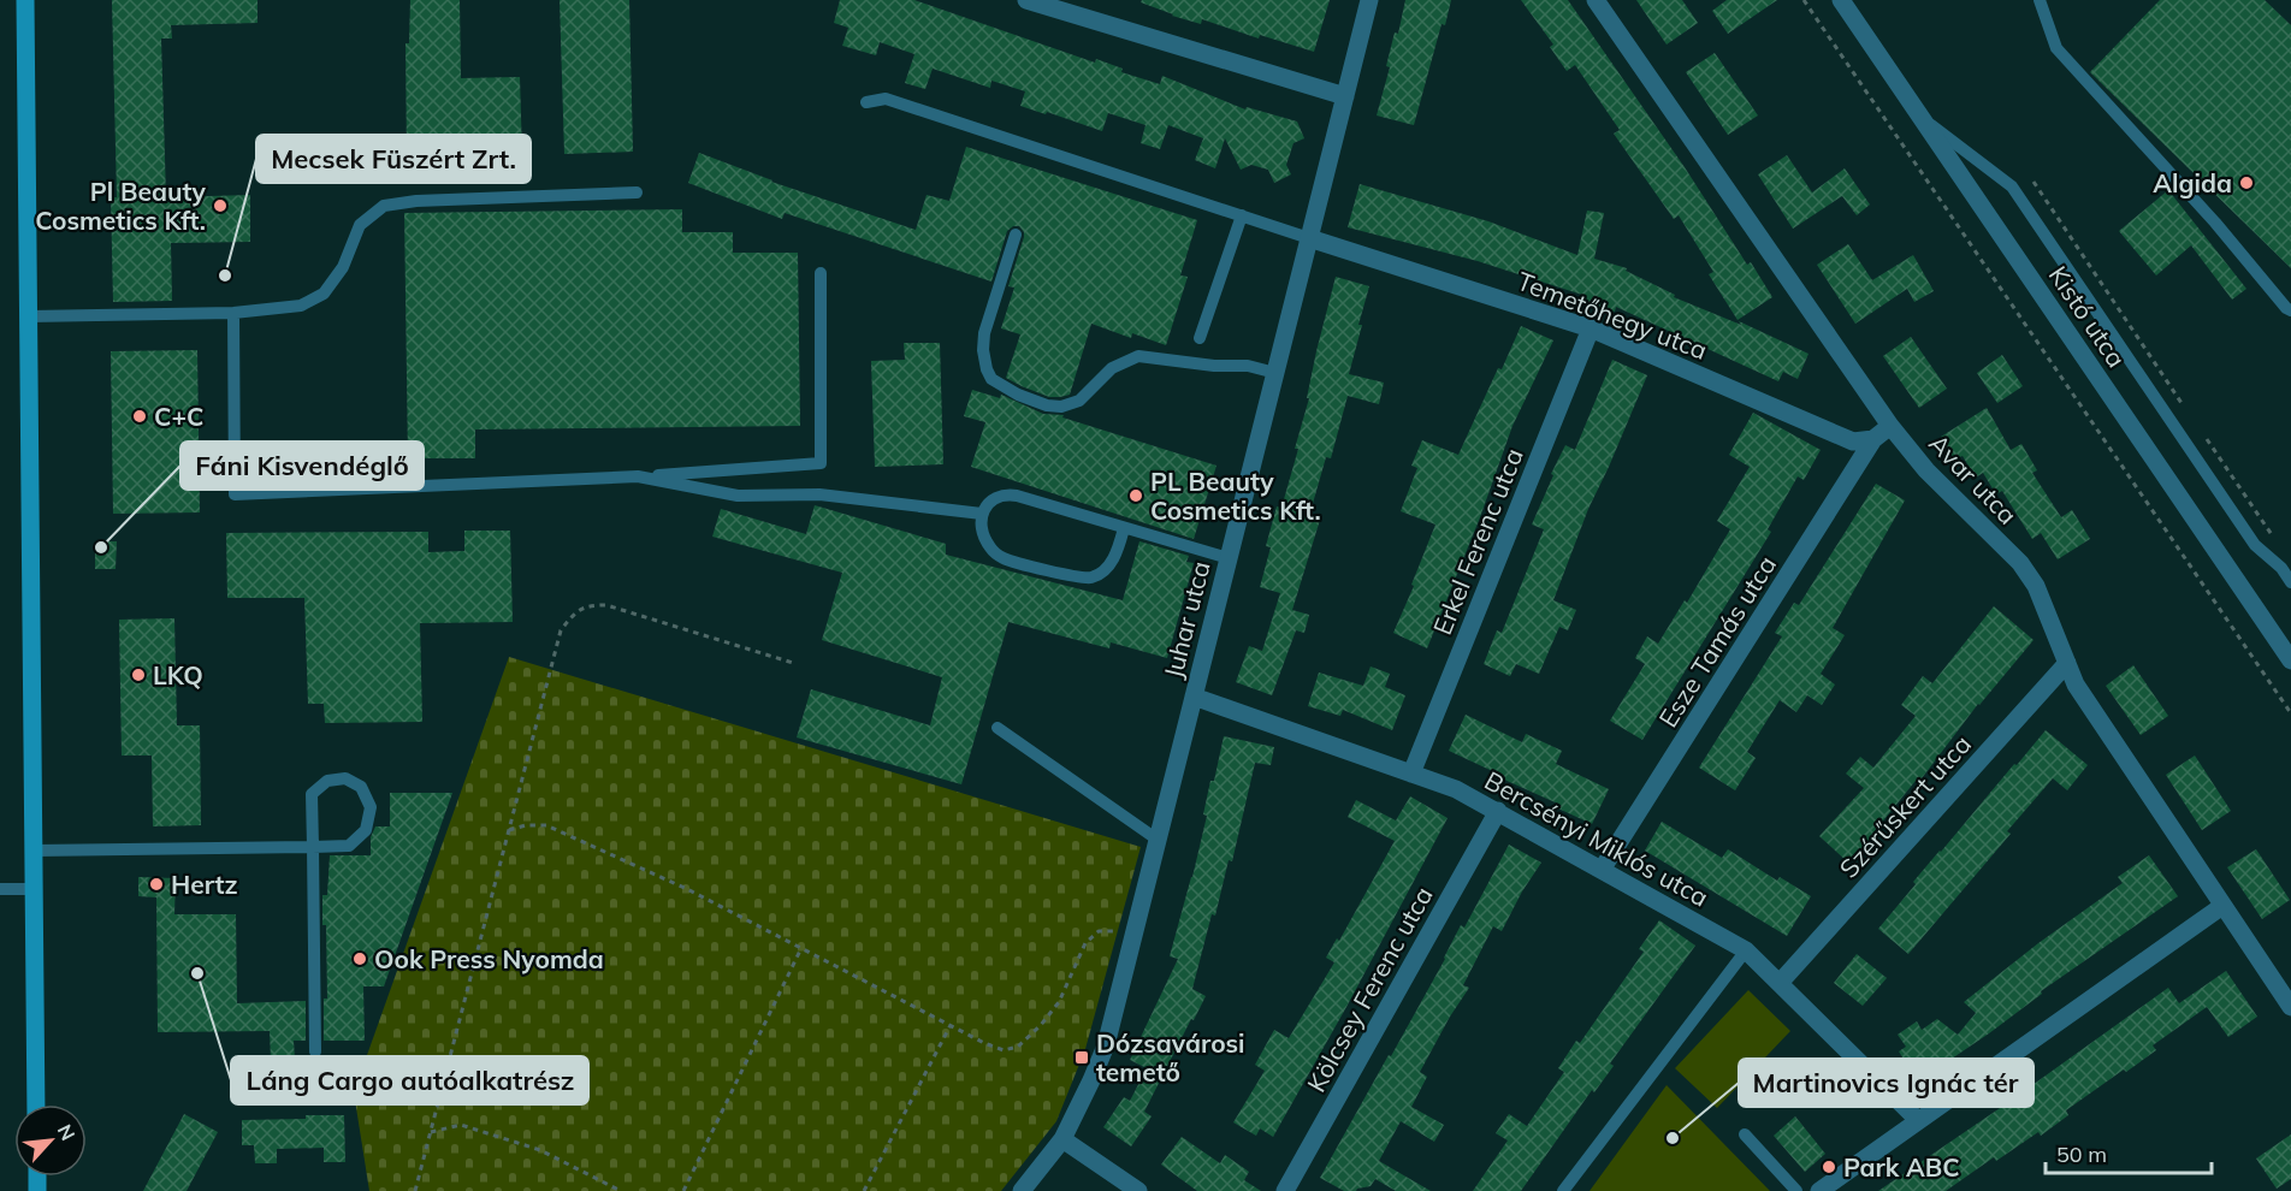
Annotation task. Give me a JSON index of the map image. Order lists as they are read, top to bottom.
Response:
{
  "streets": {
    "street": [
      "Temetőhegy utca",
      "Kistó utca",
      "Avar utca",
      "Erkel Ferenc utca",
      "Juhar utca",
      "Esze Tamás utca",
      "Szérűskert utca",
      "Bercsényi Miklós utca",
      "Kölcsey Ferenc utca"
    ]
  },
  "crossings": [
    ["Temetőhegy utca", "Erkel Ferenc utca"],
    ["Temetőhegy utca", "Juhar utca"],
    ["Temetőhegy utca", "Esze Tamás utca"],
    ["Avar utca", "Szérűskert utca"],
    ["Erkel Ferenc utca", "Bercsényi Miklós utca"],
    ["Juhar utca", "Bercsényi Miklós utca"],
    ["Esze Tamás utca", "Bercsényi Miklós utca"],
    ["Szérűskert utca", "Bercsényi Miklós utca"],
    ["Bercsényi Miklós utca", "Kölcsey Ferenc utca"]
  ],
  "places": {
    "other": [
      "Algida",
      "Pl Beauty Cosmetics Kft.",
      "Mecsek Füszért Zrt.",
      "C+C",
      "PL Beauty Cosmetics Kft.",
      "Fáni Kisvendéglő",
      "LKQ",
      "Hertz",
      "Ook Press Nyomda",
      "Láng Cargo autóalkatrész",
      "Martinovics Ignác tér",
      "Park ABC"
    ],
    "transit": ["Dózsavárosi temető"]
  },
  "scale_bar": "50 m",
  "north": "top right"
}
